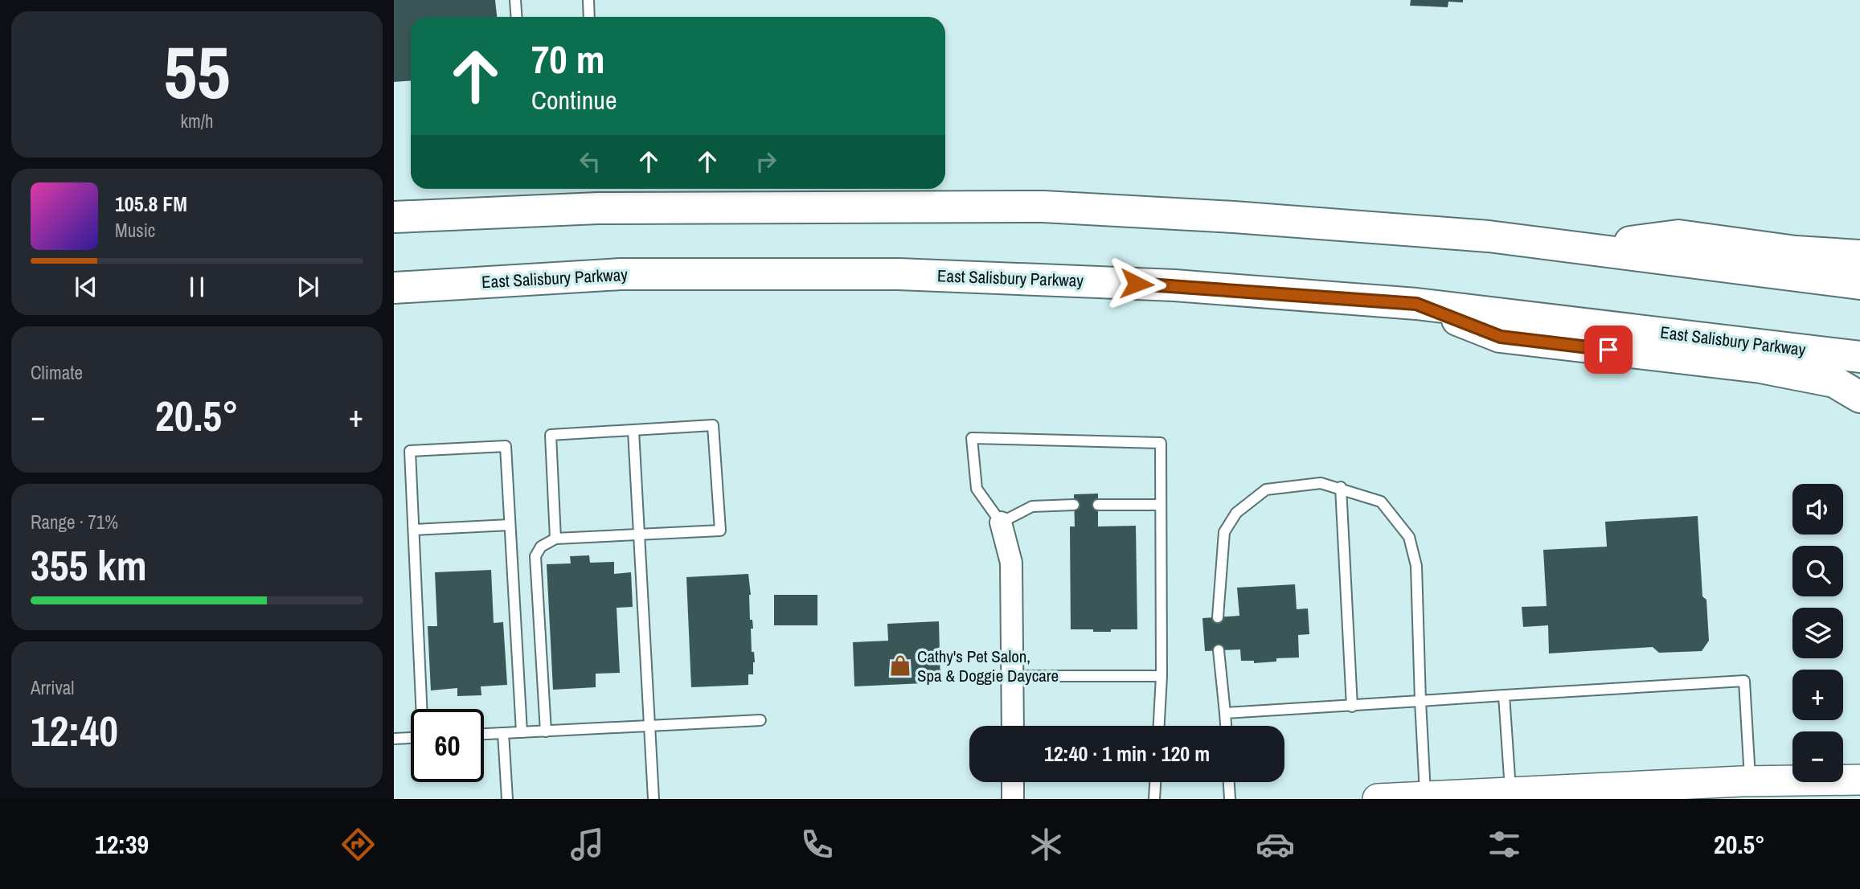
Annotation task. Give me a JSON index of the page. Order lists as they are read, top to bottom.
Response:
{
  "streets": {
    "main road": ["East Salisbury Parkway"]
  },
  "places": {
    "shop": ["Cathy's Pet Salon, Spa & Doggie Daycare"]
  },
  "page": {
    "tile": [
      ["55", "km/h"],
      "Climate",
      ["Range · 71%", "355 km"],
      ["Arrival", "12:40"]
    ],
    "turn": ["70 m", "Continue"],
    "song": ["105.8 FM", "Music"],
    "heat": ["−", "20.5°", "+"],
    "map_buttons": ["+", "−"],
    "limit": "60",
    "trip": "12:40 · 1 min · 120 m",
    "tabs": ["12:39", "20.5°"]
  }
}
